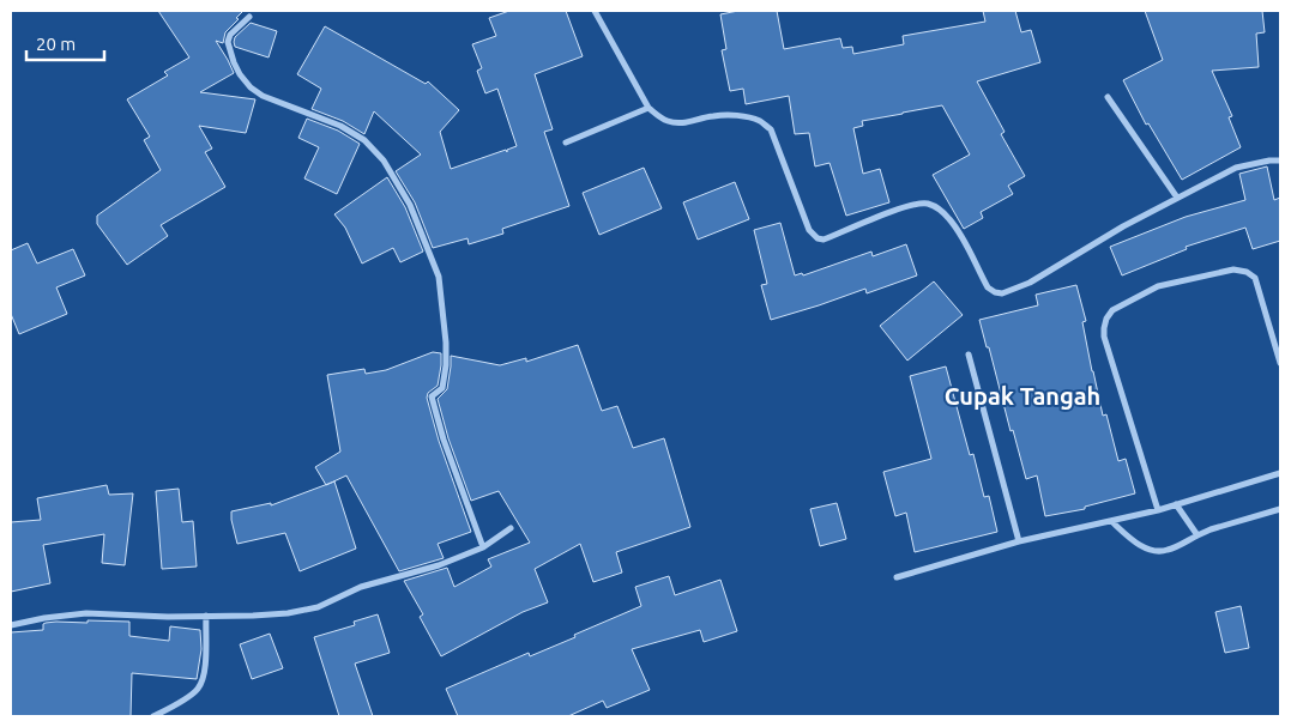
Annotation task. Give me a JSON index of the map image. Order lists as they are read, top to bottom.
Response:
{
  "districts": ["Cupak Tangah"],
  "scale_bar": "20 m"
}
